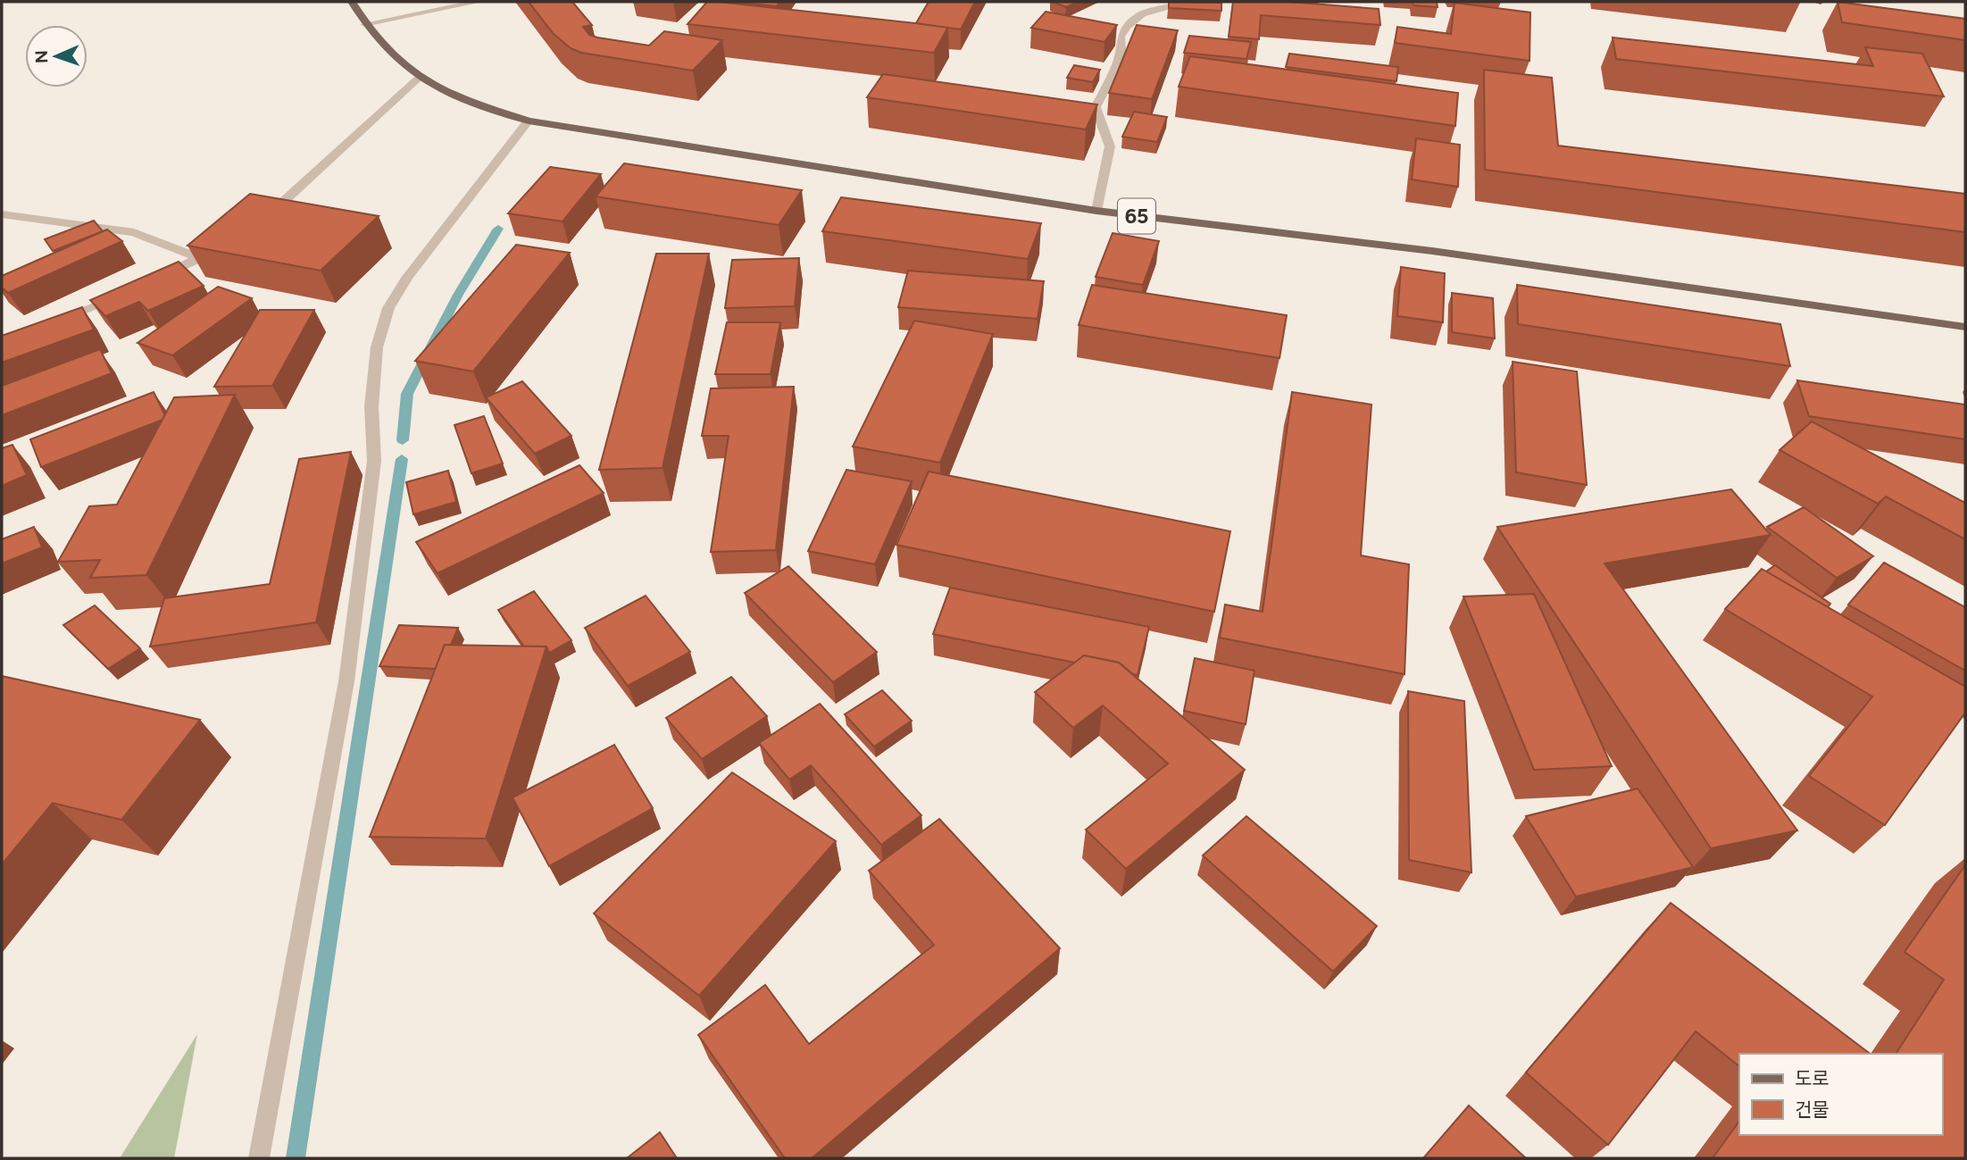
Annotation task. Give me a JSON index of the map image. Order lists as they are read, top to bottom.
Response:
{
  "streets": {
    "main road": ["65"]
  },
  "legend": ["도로", "건물"],
  "north": "left"
}
